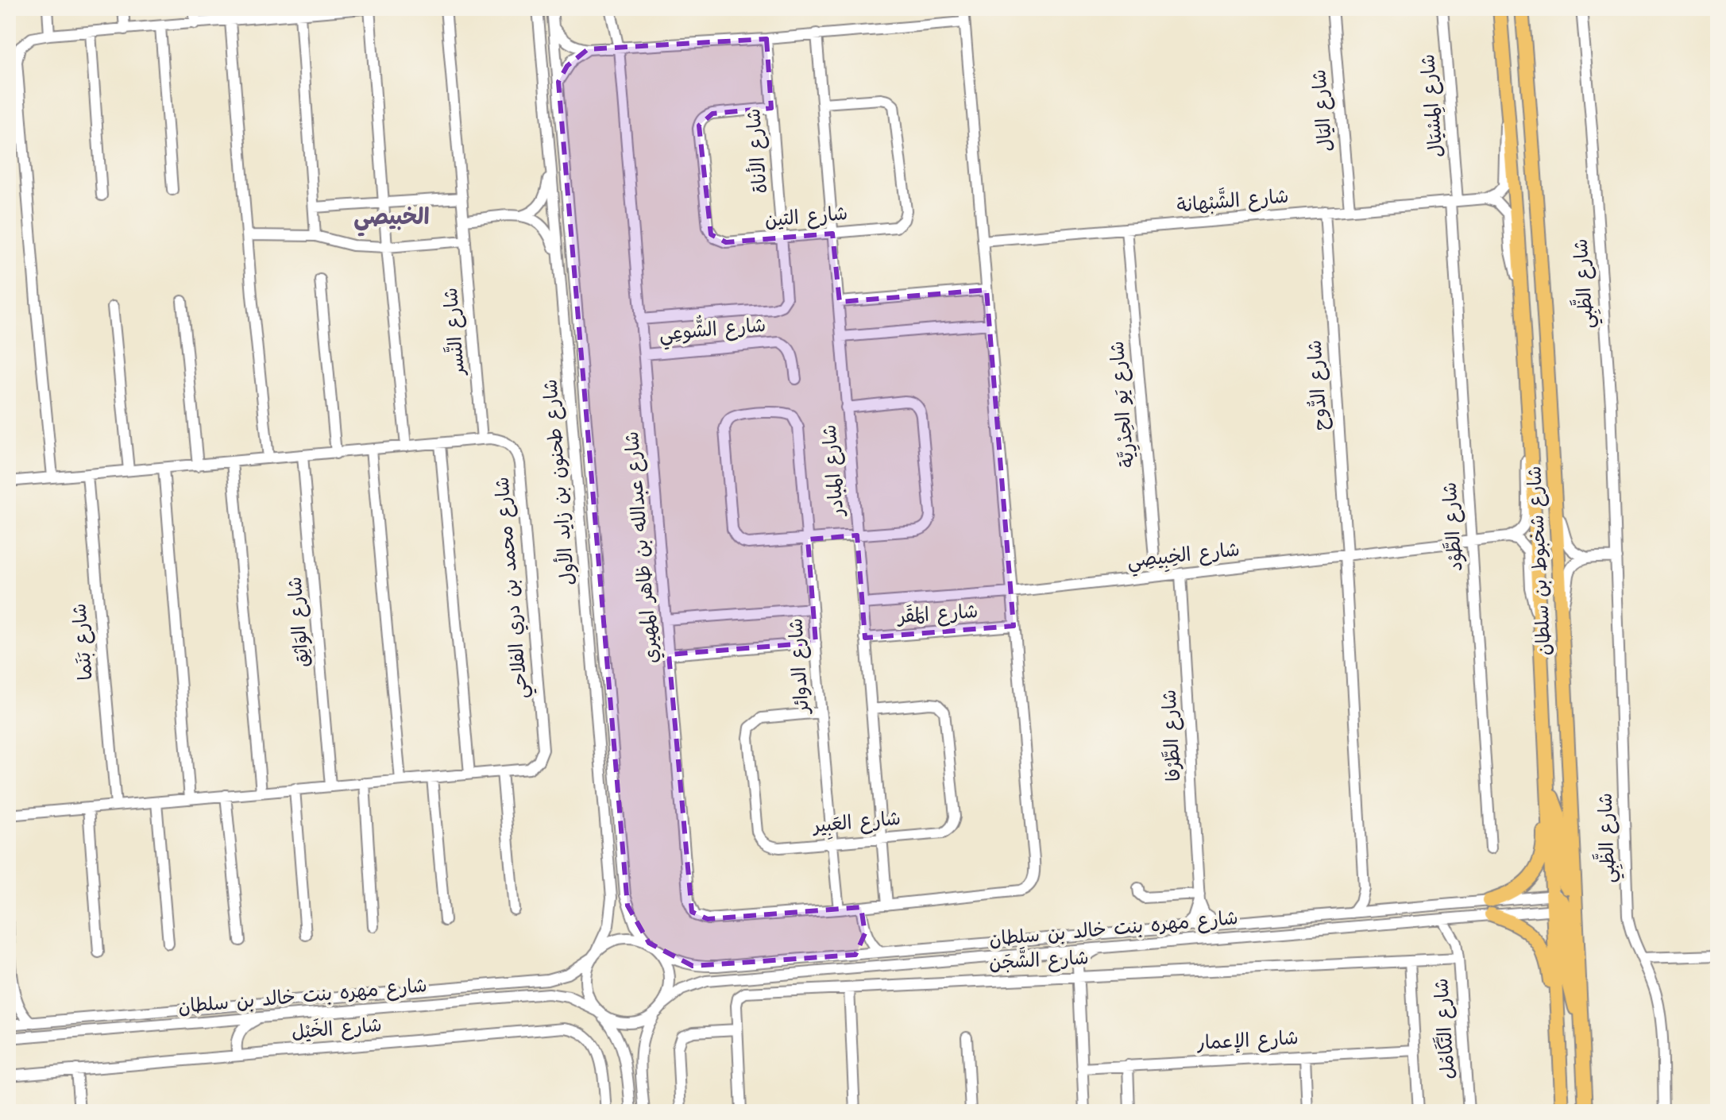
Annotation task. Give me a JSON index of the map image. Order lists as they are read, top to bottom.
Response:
{
  "streets": {
    "main road": ["شارع شخبوط بن سلطان"],
    "street": [
      "شارع المِسْيَال",
      "شارع اليَال",
      "شارع الأناة",
      "شارع الشَّبْهانة",
      "شارع التين",
      "شارع الظَّبِي",
      "شارع الشُّوعِي",
      "شارع النَّسر",
      "شارع الدُّوح",
      "شارع يَو الحِدْرِيَّة",
      "شارع المبادر",
      "شارع طحنون بن زايد الأول",
      "شارع الطَّوْد",
      "شارع عبدالله بن ظاهر المهيري",
      "شارع الخِبِيصِي",
      "شارع محمد بن دري الفلاحي",
      "شارع المَقَر",
      "شارع الوَاثِق",
      "شارع بَنَما",
      "شارع الدوائر",
      "شارع الطَّرْفا",
      "شارع العَبِير",
      "شارع مهره بنت خالد بن سلطان",
      "شارع الشَّجَن",
      "شارع التَّكَامُل",
      "شارع الخَيْل",
      "شارع الإعمار"
    ]
  },
  "crossings": [
    ["شارع المِسْيَال", "شارع الشَّبْهانة"],
    ["شارع المِسْيَال", "شارع الطَّوْد"],
    ["شارع اليَال", "شارع الشَّبْهانة"],
    ["شارع الأناة", "شارع التين"],
    ["شارع الأناة", "شارع عبدالله بن ظاهر المهيري"],
    ["شارع الشَّبْهانة", "شارع الدُّوح"],
    ["شارع الشَّبْهانة", "شارع يَو الحِدْرِيَّة"],
    ["شارع الشَّبْهانة", "شارع الطَّوْد"],
    ["شارع الشَّبْهانة", "شارع عبدالله بن ظاهر المهيري"],
    ["شارع التين", "شارع المبادر"],
    ["شارع الشُّوعِي", "شارع عبدالله بن ظاهر المهيري"],
    ["شارع النَّسر", "شارع محمد بن دري الفلاحي"],
    ["شارع الدُّوح", "شارع الخِبِيصِي"],
    ["شارع الدُّوح", "شارع مهره بنت خالد بن سلطان"],
    ["شارع يَو الحِدْرِيَّة", "شارع الخِبِيصِي"],
    ["شارع المبادر", "شارع عبدالله بن ظاهر المهيري"],
    ["شارع المبادر", "شارع الخِبِيصِي"],
    ["شارع المبادر", "شارع المَقَر"],
    ["شارع المبادر", "شارع العَبِير"],
    ["شارع طحنون بن زايد الأول", "شارع مهره بنت خالد بن سلطان"],
    ["شارع الطَّوْد", "شارع الخِبِيصِي"],
    ["شارع عبدالله بن ظاهر المهيري", "شارع الخِبِيصِي"],
    ["شارع عبدالله بن ظاهر المهيري", "شارع المَقَر"],
    ["شارع عبدالله بن ظاهر المهيري", "شارع الدوائر"],
    ["شارع الخِبِيصِي", "شارع الطَّرْفا"],
    ["شارع شخبوط بن سلطان", "شارع مهره بنت خالد بن سلطان"],
    ["شارع محمد بن دري الفلاحي", "شارع الوَاثِق"],
    ["شارع محمد بن دري الفلاحي", "شارع بَنَما"],
    ["شارع الدوائر", "شارع العَبِير"],
    ["شارع مهره بنت خالد بن سلطان", "شارع التَّكَامُل"],
    ["شارع الشَّجَن", "شارع التَّكَامُل"]
  ],
  "districts": ["الخبيصي"]
}
